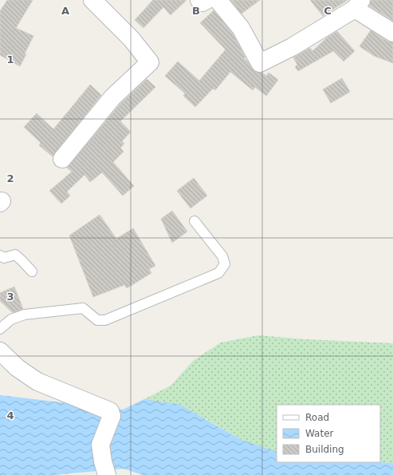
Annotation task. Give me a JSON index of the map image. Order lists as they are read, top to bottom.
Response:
{
  "legend": ["Road", "Water", "Building"],
  "grid": {
    "columns": ["A", "B", "C"],
    "rows": [
      "1",
      "2",
      "3",
      "4"
    ]
  }
}
